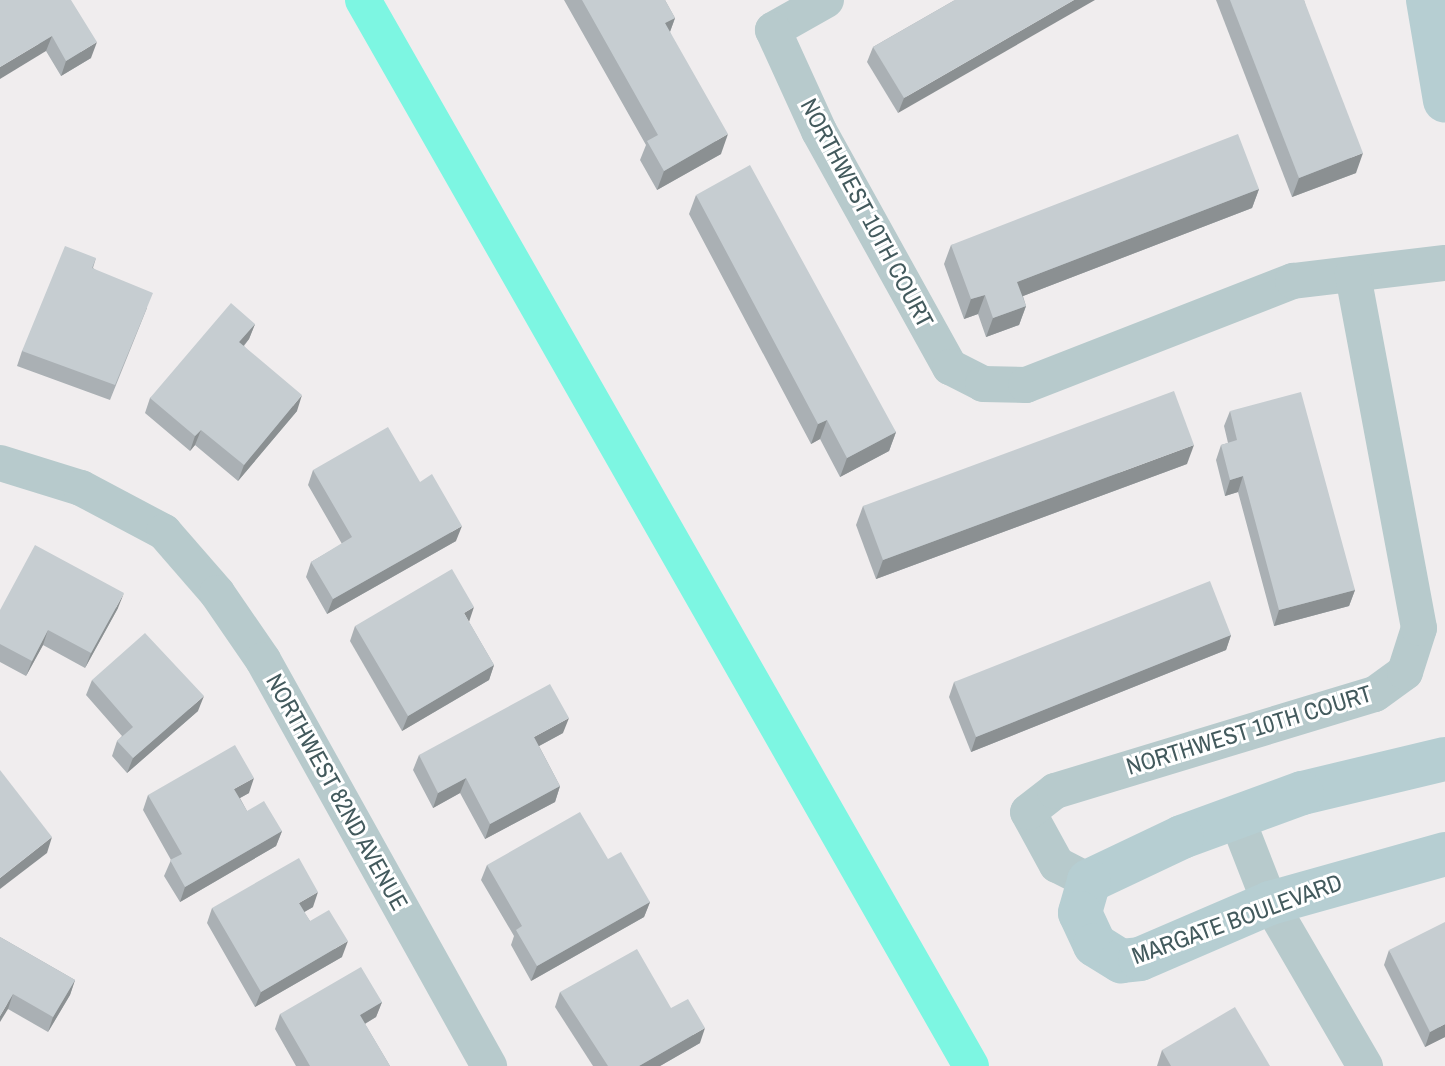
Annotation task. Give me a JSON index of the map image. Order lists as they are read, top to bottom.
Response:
{
  "streets": {
    "street": ["NORTHWEST 10TH COURT", "NORTHWEST 82ND AVENUE", "MARGATE BOULEVARD"]
  },
  "crossings": [
    ["NORTHWEST 10TH COURT", "MARGATE BOULEVARD"]
  ]
}
